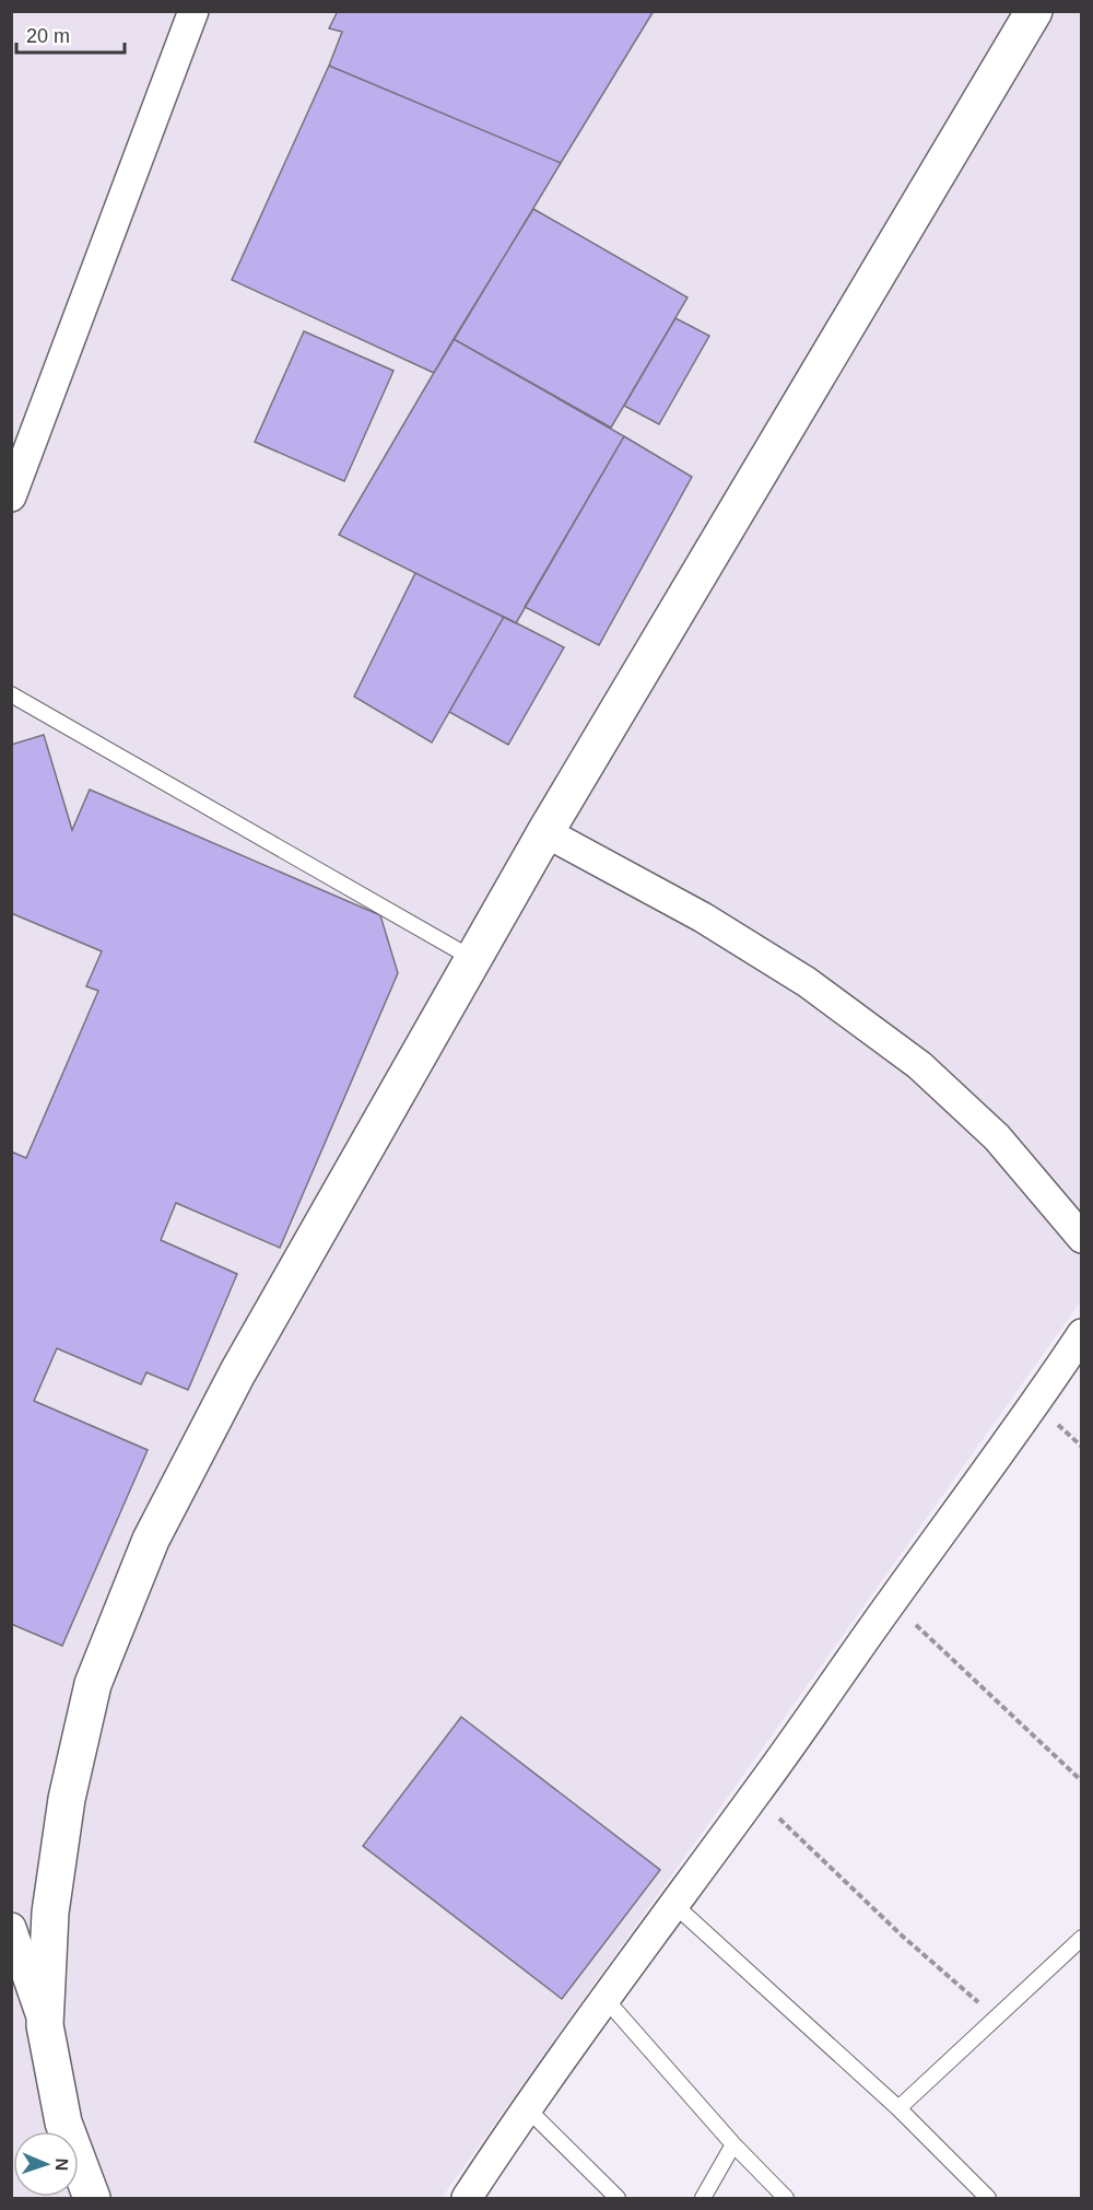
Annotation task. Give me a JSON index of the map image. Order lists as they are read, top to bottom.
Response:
{
  "scale_bar": "20 m",
  "north": "right"
}
